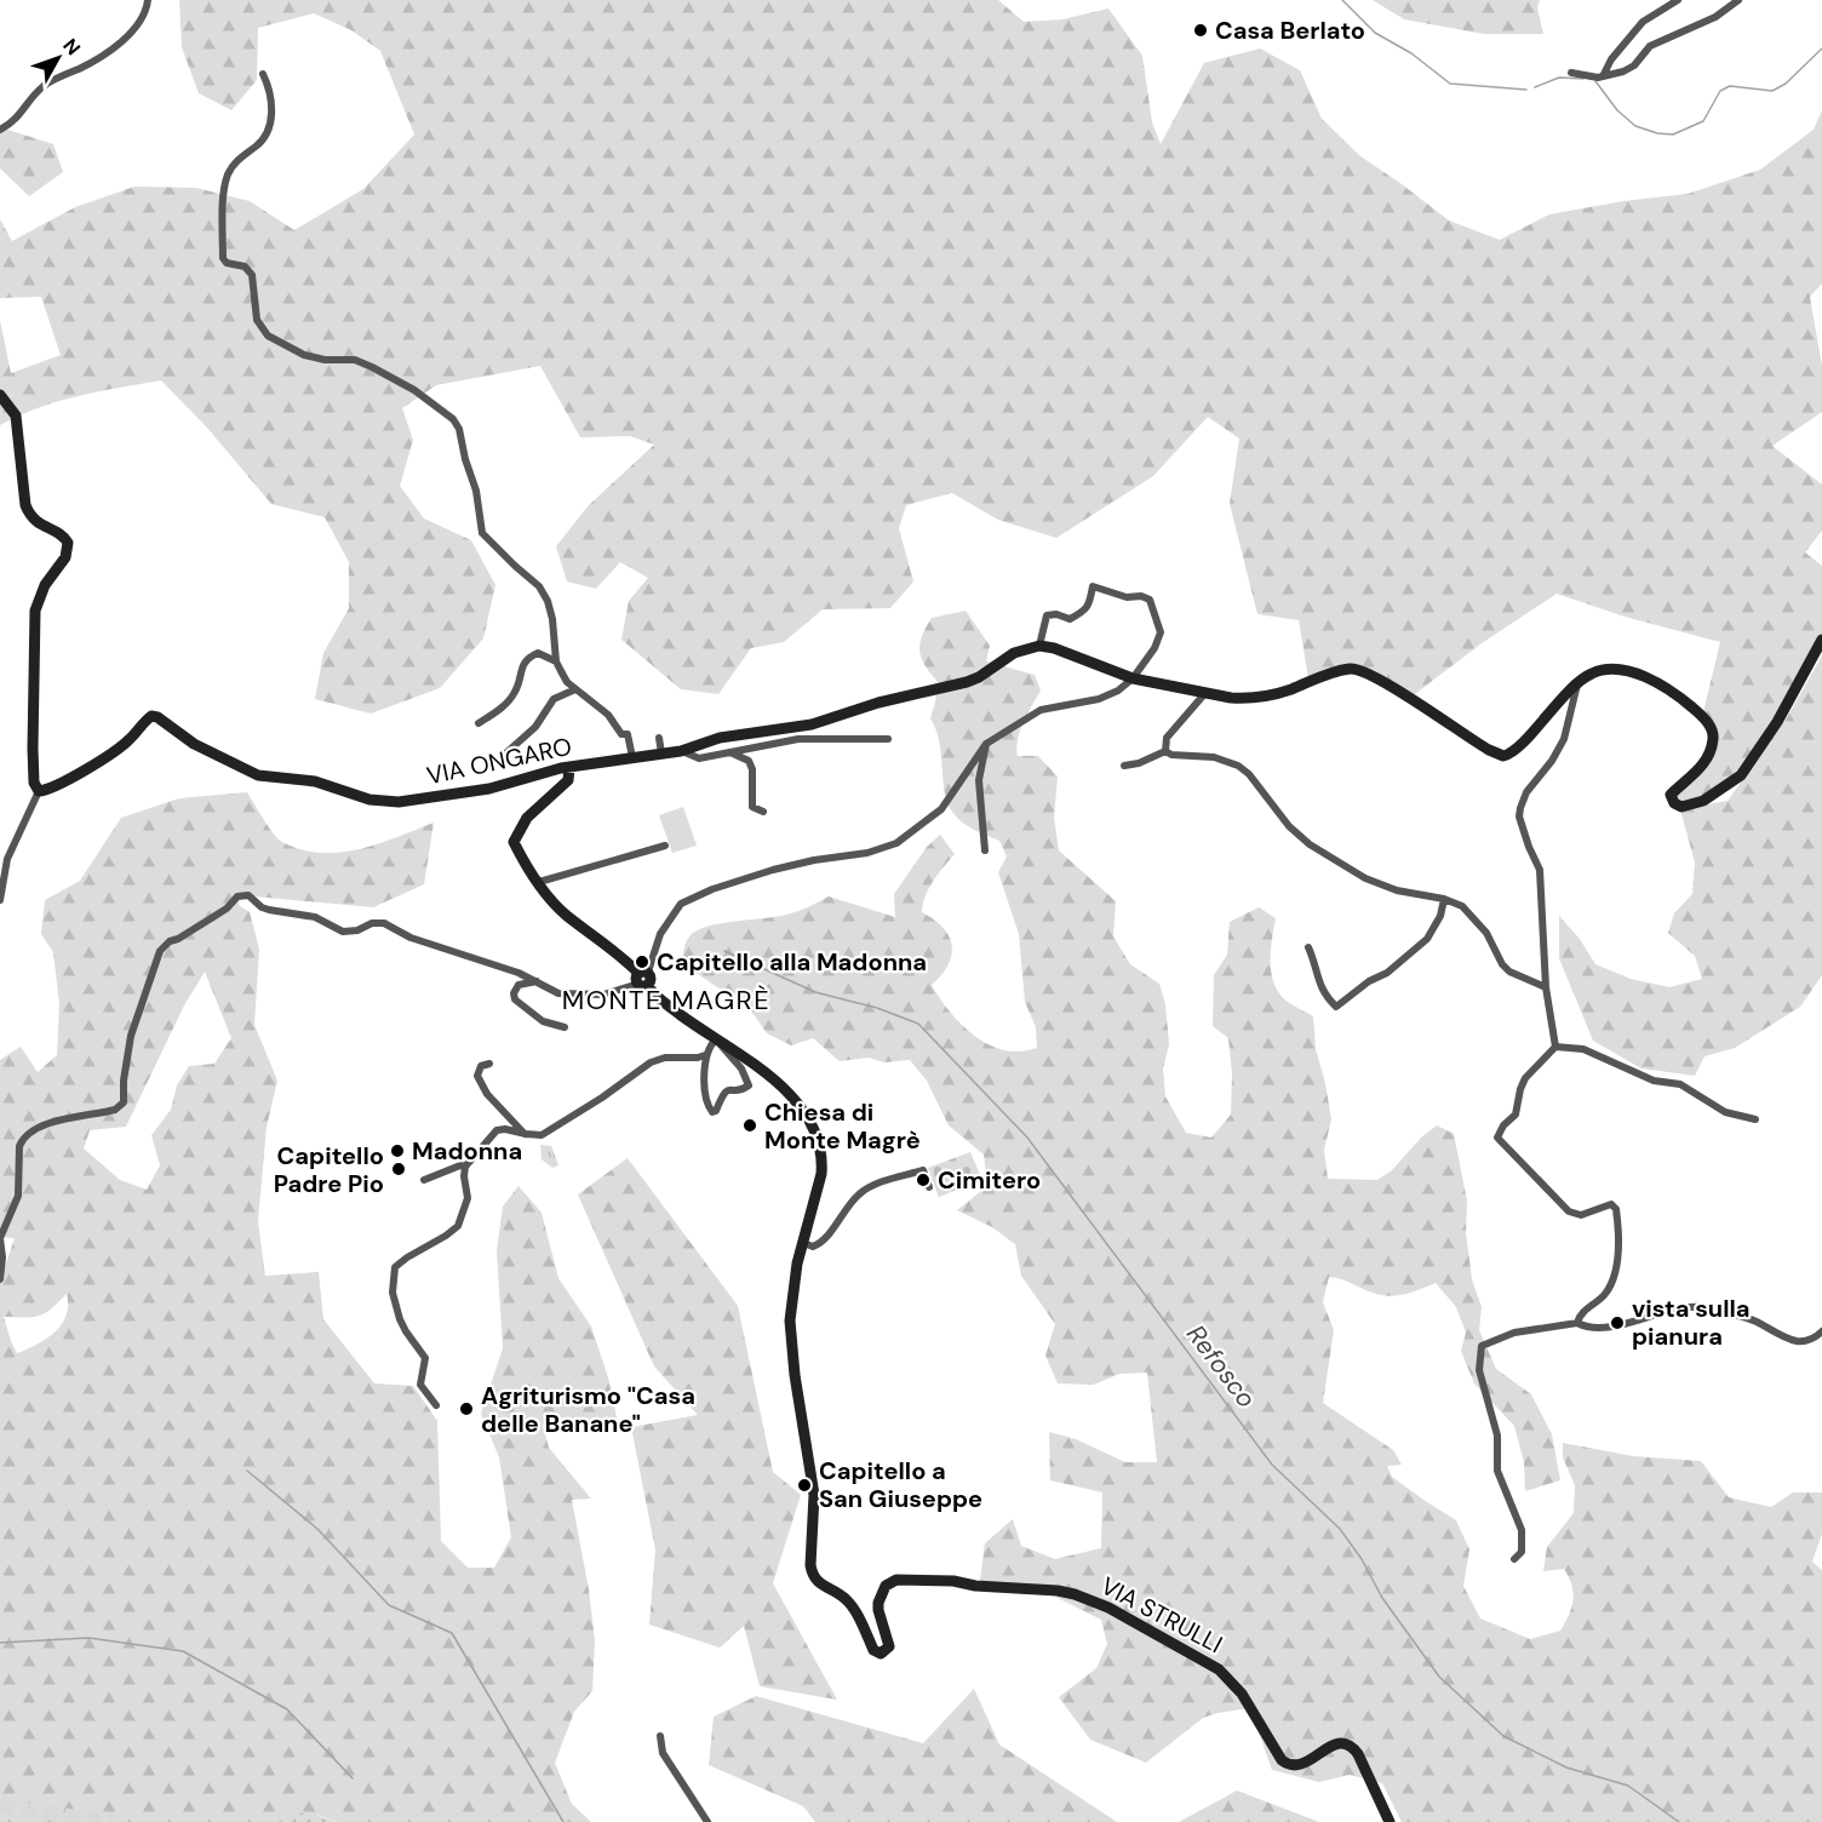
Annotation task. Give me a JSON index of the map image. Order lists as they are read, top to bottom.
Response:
{
  "streets": {
    "main road": ["VIA ONGARO", "VIA STRULLI"]
  },
  "districts": ["MONTE MAGRÈ"],
  "water": ["Refosco"],
  "places": [
    "Casa Berlato",
    "Capitello alla Madonna",
    "Chiesa di Monte Magrè",
    "Madonna",
    "Capitello Padre Pio",
    "Cimitero",
    "vista sulla pianura",
    "Agriturismo \"Casa delle Banane\"",
    "Capitello a San Giuseppe"
  ],
  "north": "top right"
}
